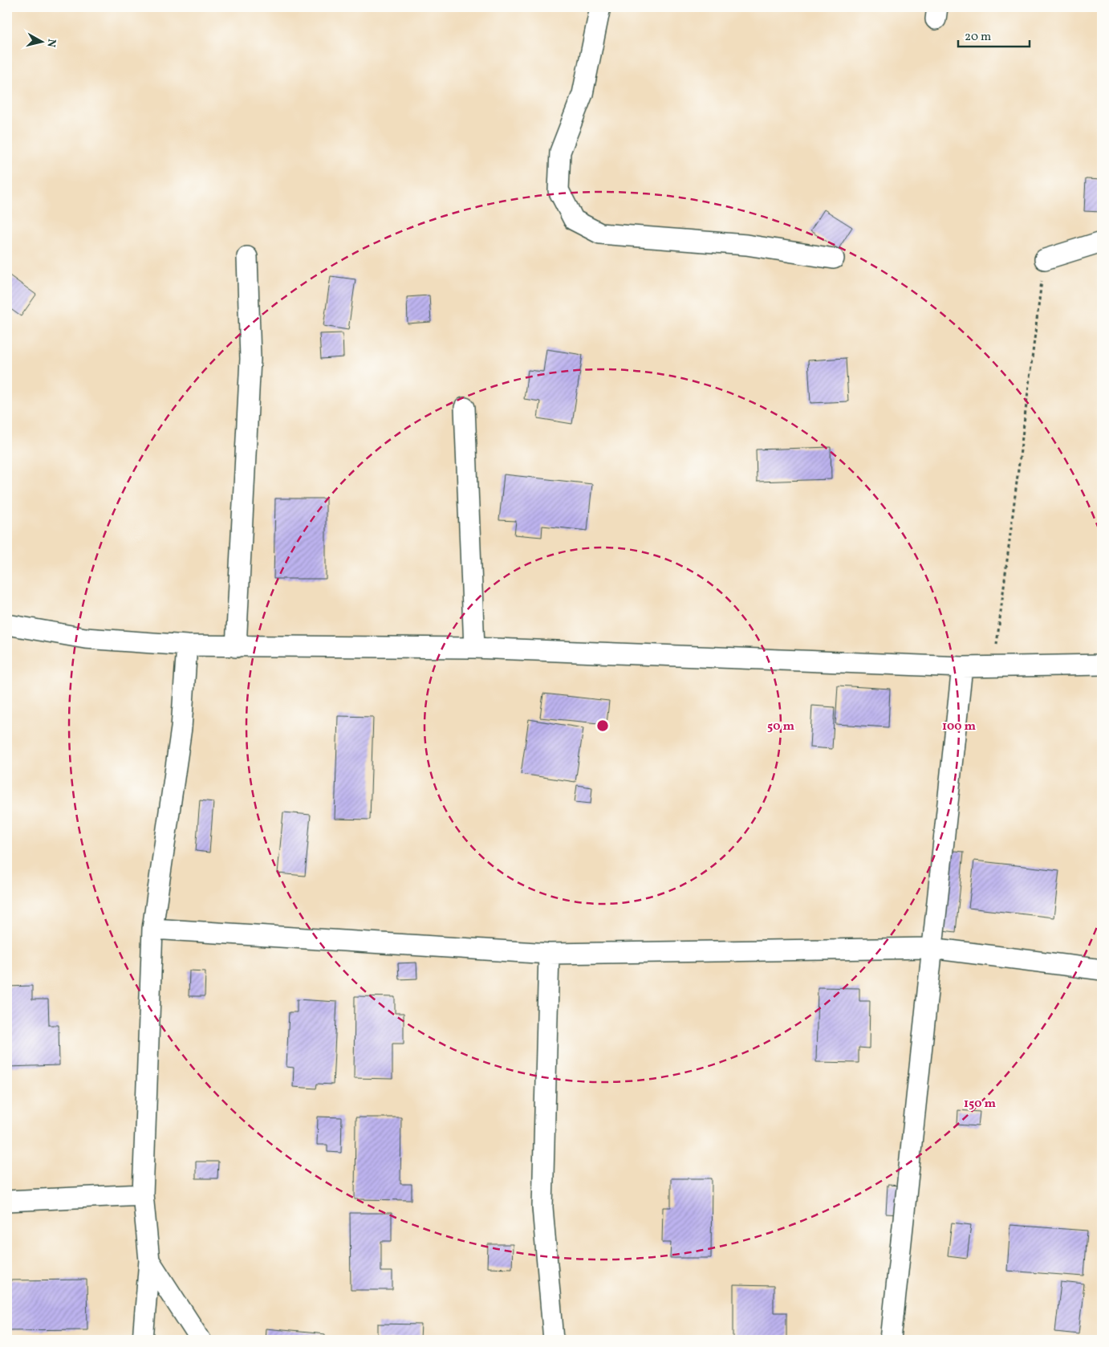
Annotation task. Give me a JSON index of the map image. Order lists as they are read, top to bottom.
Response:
{
  "scale_bar": "20 m",
  "north": "right",
  "rings": ["50 m", "100 m", "150 m"]
}
